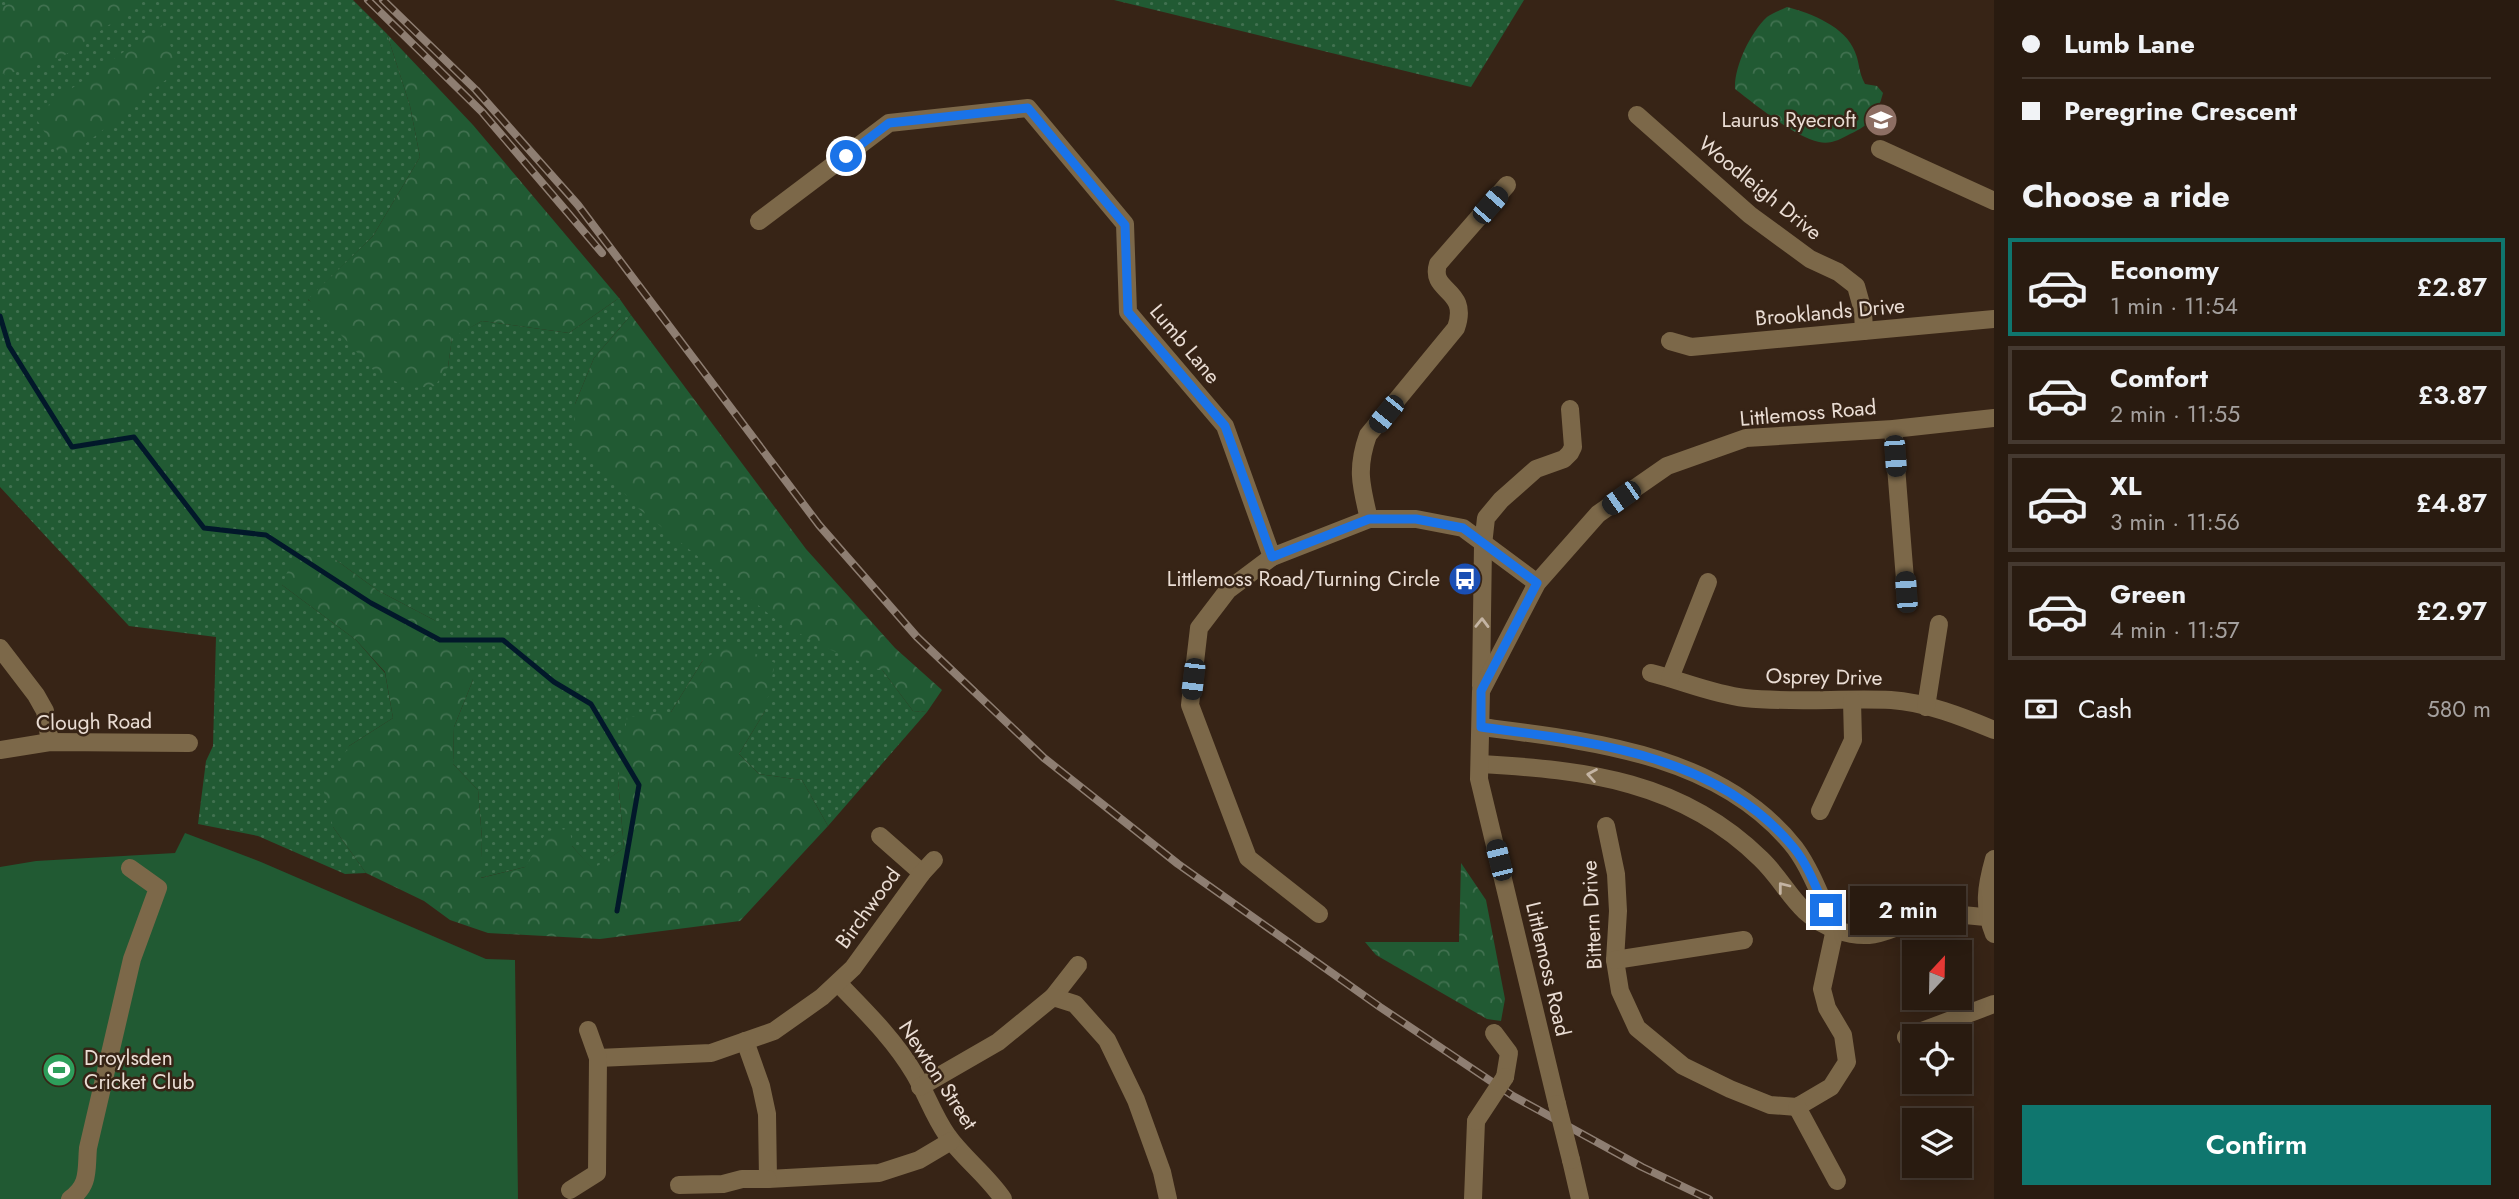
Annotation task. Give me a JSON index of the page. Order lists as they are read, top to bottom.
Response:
{
  "streets": {
    "street": [
      "Woodleigh Drive",
      "Brooklands Drive",
      "Lumb Lane",
      "Littlemoss Road",
      "Osprey Drive",
      "Clough Road",
      "Birchwood",
      "Bittern Drive",
      "Newton Street"
    ]
  },
  "crossings": [
    ["Woodleigh Drive", "Brooklands Drive"],
    ["Birchwood", "Newton Street"]
  ],
  "places": {
    "school or university": ["Laurus Ryecroft"],
    "bus stop": ["Littlemoss Road/Turning Circle"],
    "sports": ["Droylsden Cricket Club"]
  },
  "north": "top",
  "page": {
    "banner": ["Lumb Lane", "Peregrine Crescent"],
    "heading": "Choose a ride",
    "list": [
      {
        "name": "Economy",
        "note": "1 min · 11:54",
        "value": "£2.87"
      },
      {
        "name": "Comfort",
        "note": "2 min · 11:55",
        "value": "£3.87"
      },
      {
        "name": "XL",
        "note": "3 min · 11:56",
        "value": "£4.87"
      },
      {
        "name": "Green",
        "note": "4 min · 11:57",
        "value": "£2.97"
      }
    ],
    "pay": ["Cash", "580 m"],
    "bubble": "2 min",
    "buttons": "Confirm"
  }
}
